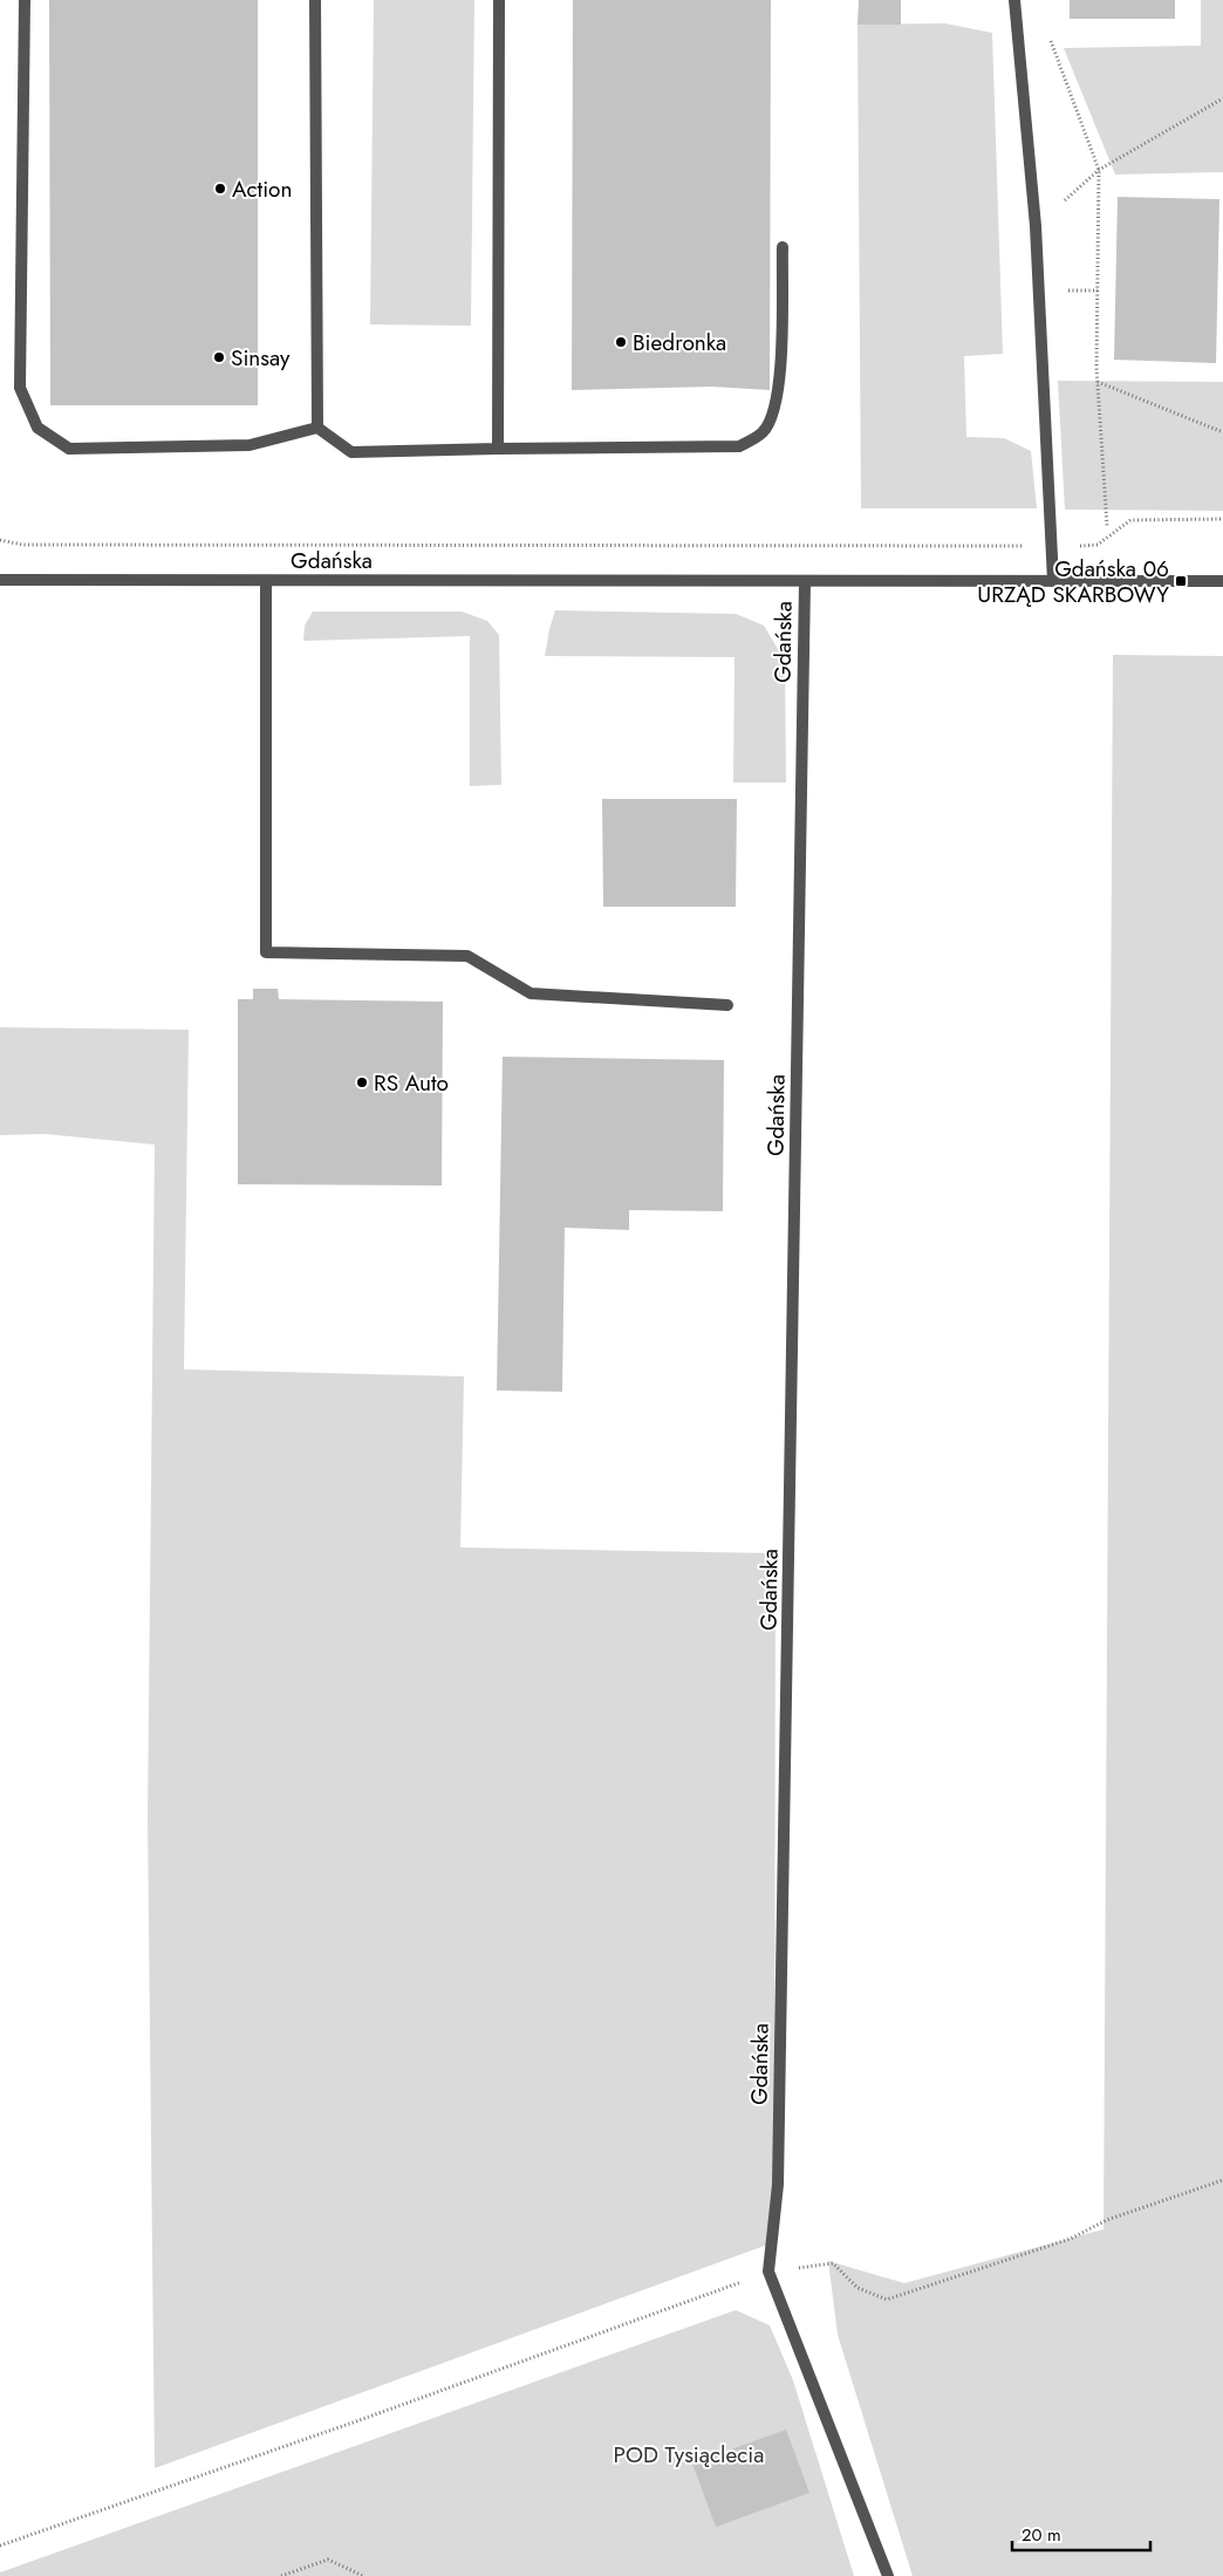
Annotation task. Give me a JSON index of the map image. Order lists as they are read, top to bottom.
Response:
{
  "streets": {
    "street": ["Gdańska"]
  },
  "parks": ["POD Tysiąclecia"],
  "places": {
    "other": [
      "Action",
      "Biedronka",
      "Sinsay",
      "RS Auto"
    ],
    "transit": ["Gdańska 06 URZĄD SKARBOWY"]
  },
  "scale_bar": "20 m"
}
